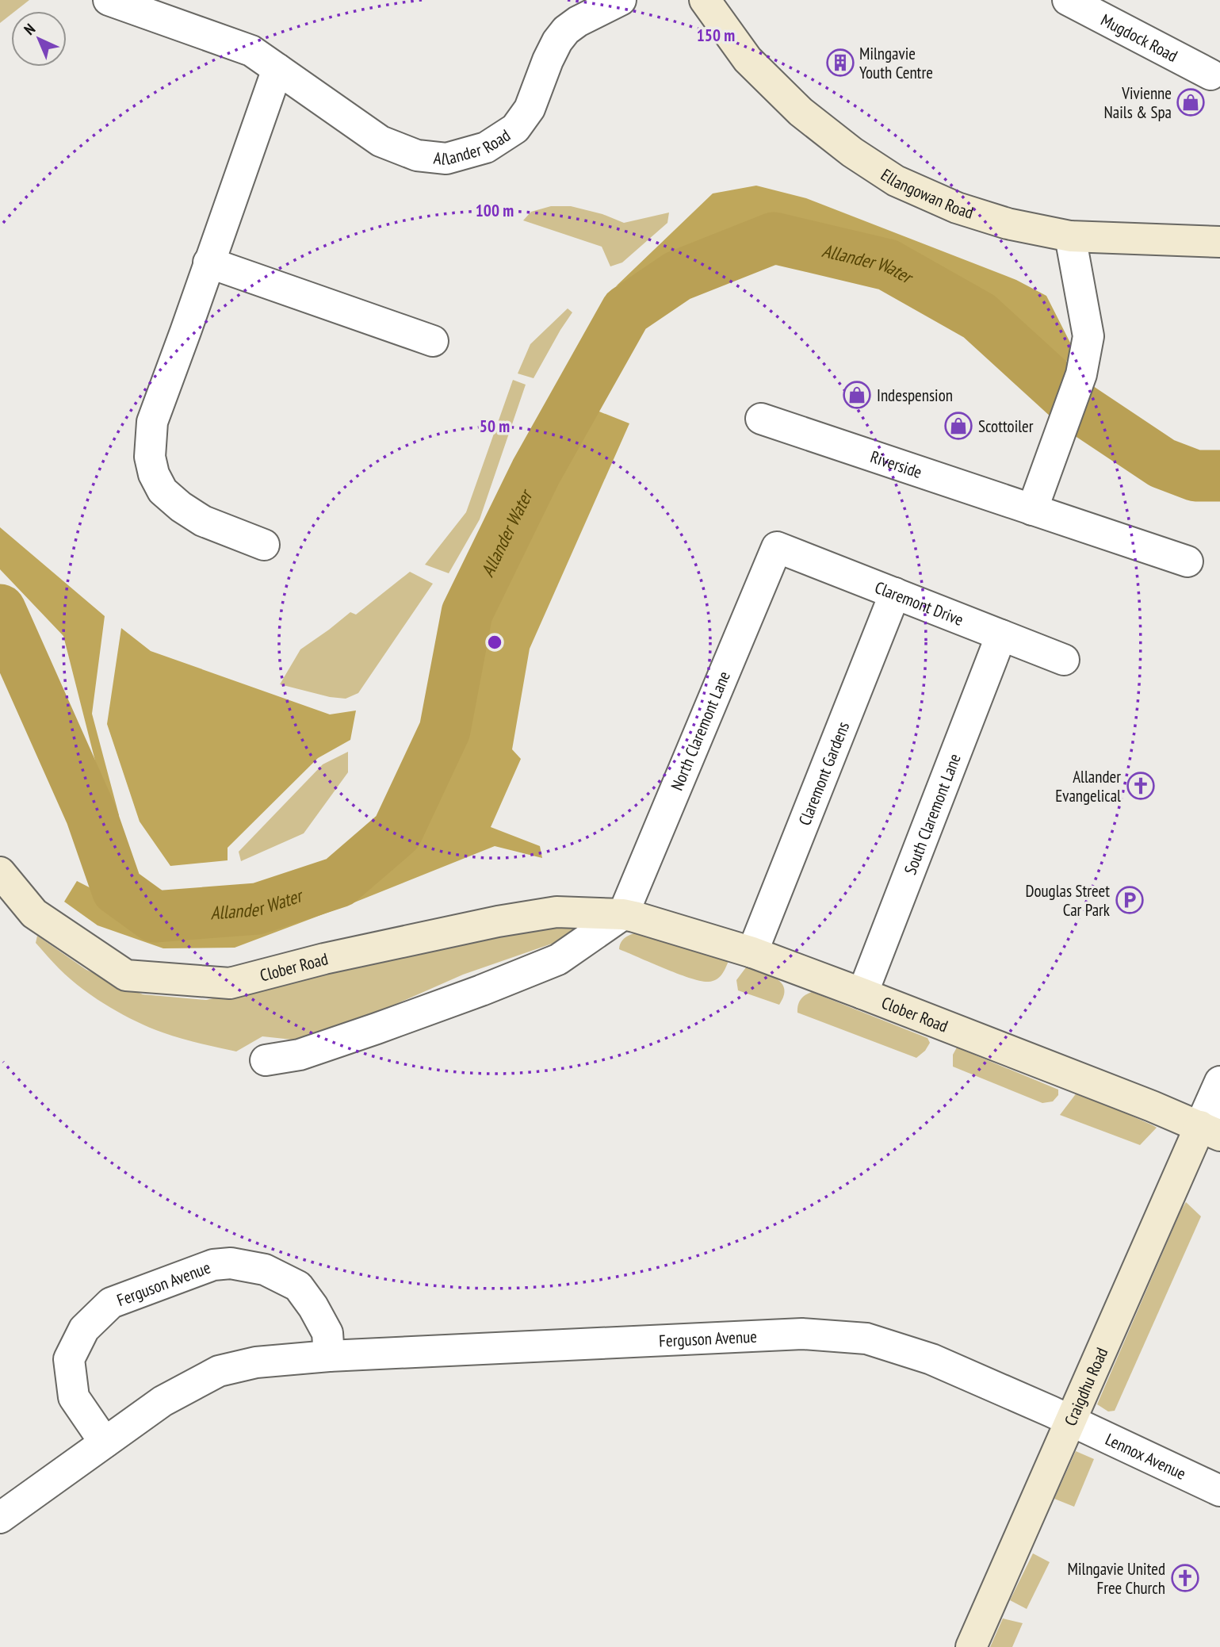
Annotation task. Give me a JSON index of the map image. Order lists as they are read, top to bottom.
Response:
{
  "streets": {
    "street": [
      "Mugdock Road",
      "Allander Road",
      "Ellangowan Road",
      "Riverside",
      "Claremont Drive",
      "North Claremont Lane",
      "Claremont Gardens",
      "South Claremont Lane",
      "Clober Road",
      "Ferguson Avenue",
      "Craigdhu Road",
      "Lennox Avenue"
    ]
  },
  "crossings": [
    ["Claremont Drive", "North Claremont Lane"],
    ["Claremont Drive", "Claremont Gardens"],
    ["Claremont Drive", "South Claremont Lane"],
    ["North Claremont Lane", "Clober Road"],
    ["Claremont Gardens", "Clober Road"],
    ["South Claremont Lane", "Clober Road"],
    ["Clober Road", "Craigdhu Road"],
    ["Ferguson Avenue", "Craigdhu Road"],
    ["Ferguson Avenue", "Lennox Avenue"],
    ["Craigdhu Road", "Lennox Avenue"]
  ],
  "water": ["Allander Water"],
  "places": {
    "building": ["Milngavie Youth Centre"],
    "shop": ["Vivienne Nails & Spa", "Indespension", "Scottoiler"],
    "church": ["Allander Evangelical", "Milngavie United Free Church"],
    "parking": ["Douglas Street Car Park"]
  },
  "north": "top left",
  "rings": ["150 m", "100 m", "50 m"]
}
